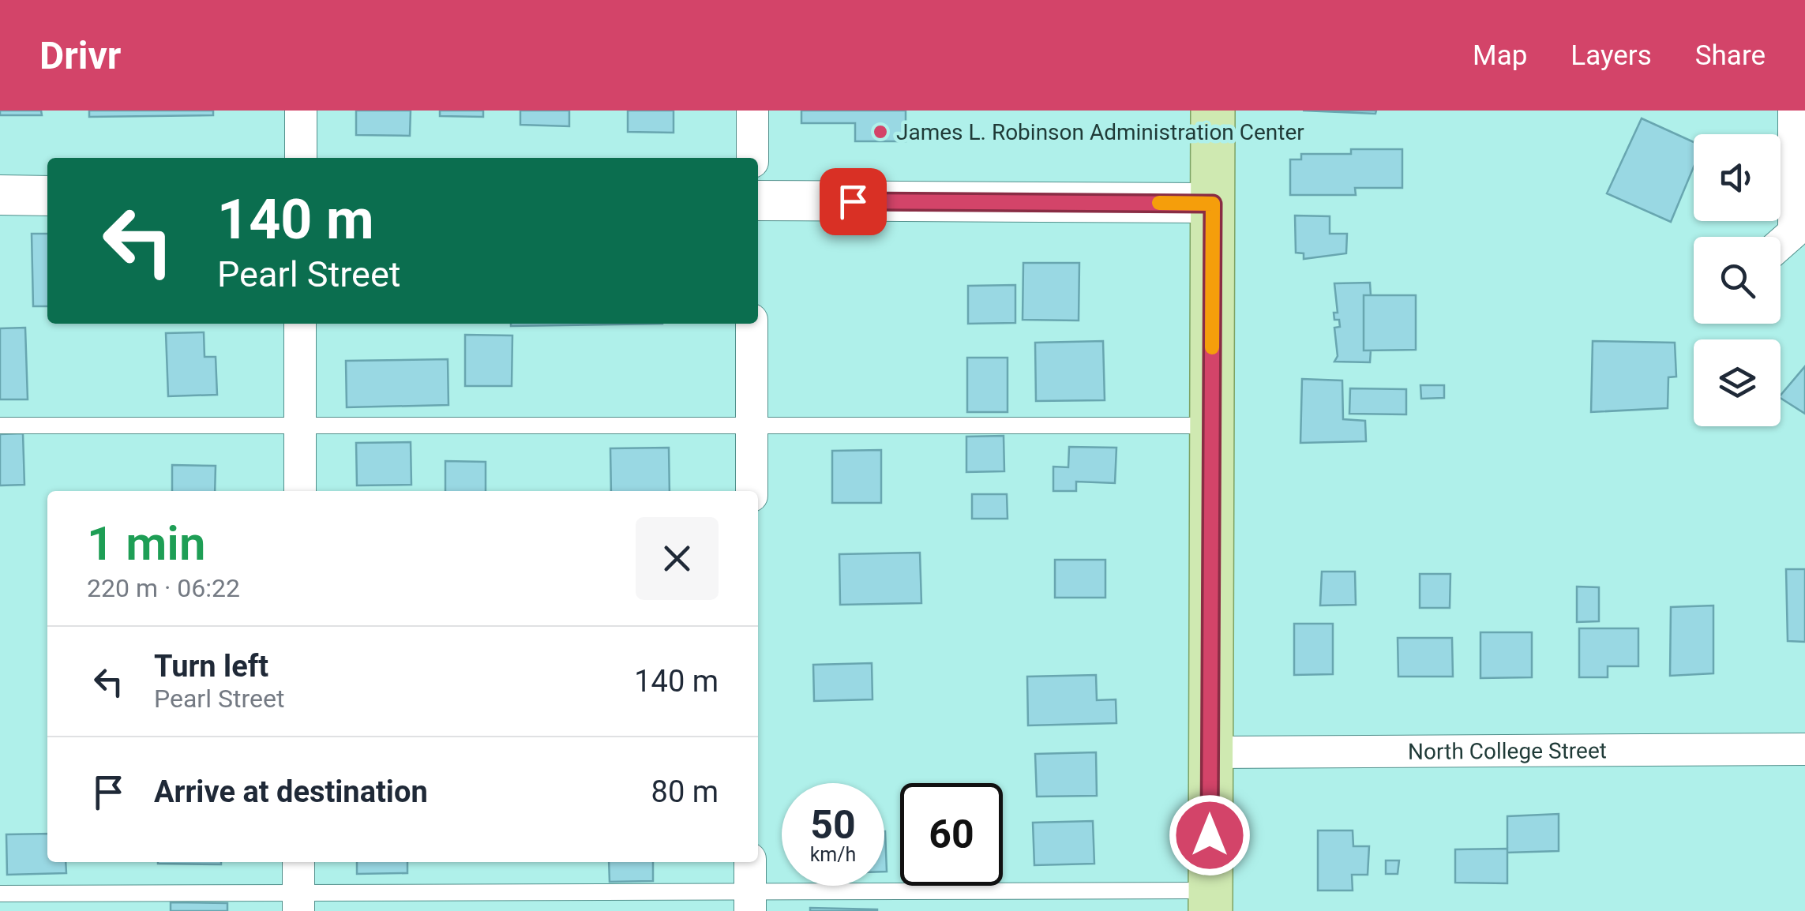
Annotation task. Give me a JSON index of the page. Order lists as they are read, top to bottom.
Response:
{
  "streets": {
    "street": ["North College Street"]
  },
  "places": ["James L. Robinson Administration Center"],
  "page": {
    "header": "Drivr",
    "nav": ["Map", "Layers", "Share"],
    "turn": ["140 m", "Pearl Street"],
    "heading": ["1 min", "220 m · 06:22"],
    "list": [
      {
        "name": "Turn left",
        "note": "Pearl Street",
        "value": "140 m"
      },
      {
        "name": "Arrive at destination",
        "value": "80 m"
      }
    ],
    "speed": "50 km/h",
    "limit": "60"
  }
}
